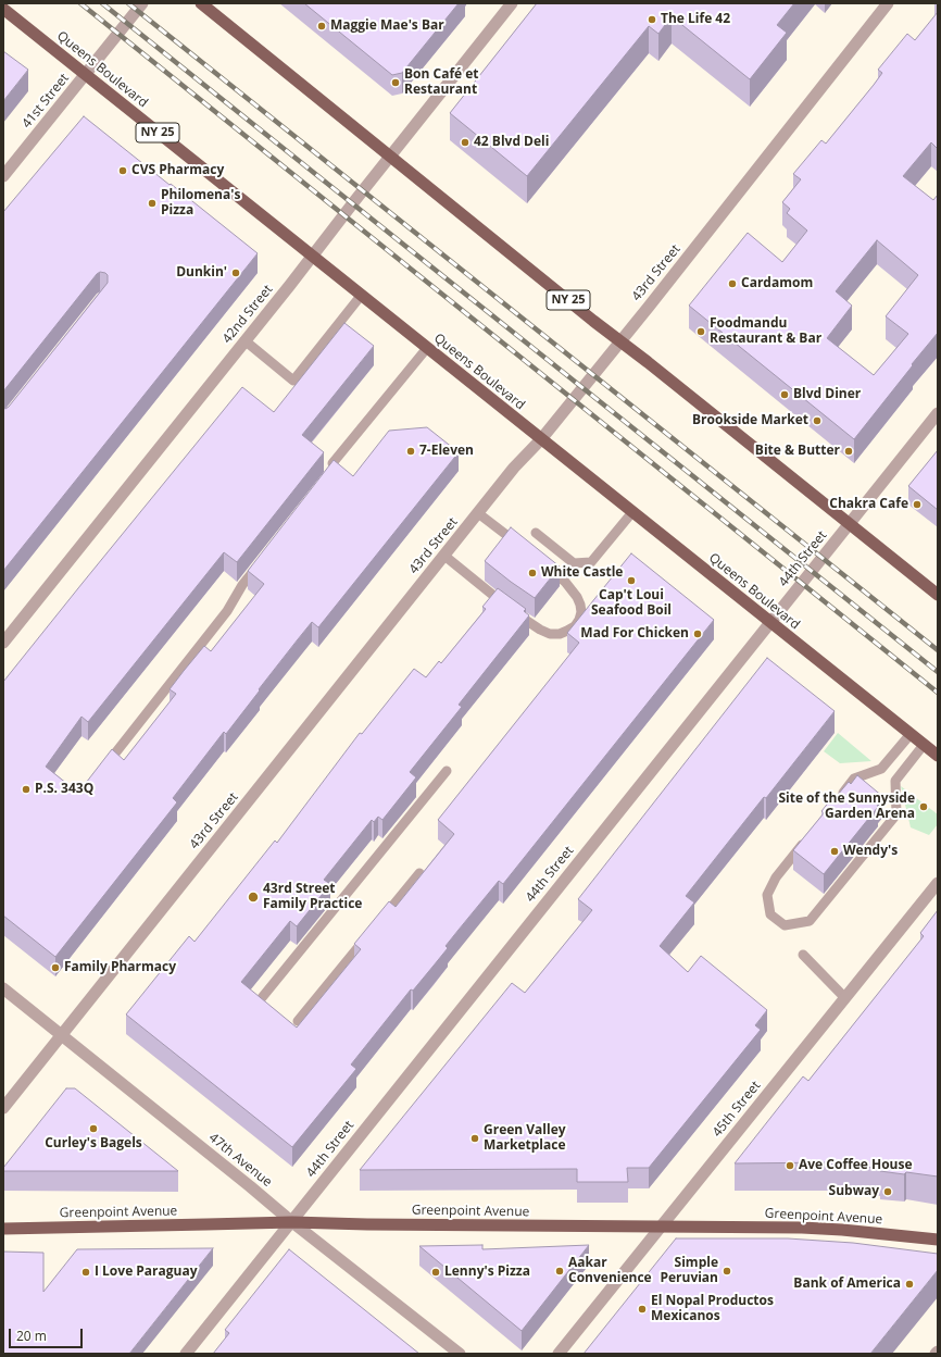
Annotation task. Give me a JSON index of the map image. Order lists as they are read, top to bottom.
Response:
{
  "streets": {
    "main road": ["Queens Boulevard", "NY 25", "Greenpoint Avenue"],
    "street": [
      "41st Street",
      "43rd Street",
      "42nd Street",
      "44th Street",
      "45th Street",
      "47th Avenue"
    ]
  },
  "crossings": [
    ["Queens Boulevard", "41st Street"],
    ["Queens Boulevard", "43rd Street"],
    ["Queens Boulevard", "42nd Street"],
    ["Queens Boulevard", "44th Street"],
    ["NY 25", "43rd Street"],
    ["NY 25", "42nd Street"],
    ["NY 25", "44th Street"],
    ["43rd Street", "47th Avenue"],
    ["44th Street", "47th Avenue"],
    ["44th Street", "Greenpoint Avenue"],
    ["45th Street", "Greenpoint Avenue"],
    ["47th Avenue", "Greenpoint Avenue"]
  ],
  "places": [
    "The Life 42",
    "Maggie Mae's Bar",
    "Bon Café et Restaurant",
    "42 Blvd Deli",
    "CVS Pharmacy",
    "Philomena's Pizza",
    "Dunkin'",
    "Cardamom",
    "Foodmandu Restaurant & Bar",
    "Blvd Diner",
    "Brookside Market",
    "7-Eleven",
    "Bite & Butter",
    "Chakra Cafe",
    "White Castle",
    "Cap't Loui Seafood Boil",
    "Mad For Chicken",
    "P.S. 343Q",
    "Site of the Sunnyside Garden Arena",
    "Wendy's",
    "43rd Street Family Practice",
    "Family Pharmacy",
    "Curley's Bagels",
    "Green Valley Marketplace",
    "Ave Coffee House",
    "Subway",
    "Aakar Convenience",
    "Simple Peruvian",
    "I Love Paraguay",
    "Lenny's Pizza",
    "Bank of America",
    "El Nopal Productos Mexicanos"
  ],
  "scale_bar": "20 m"
}
